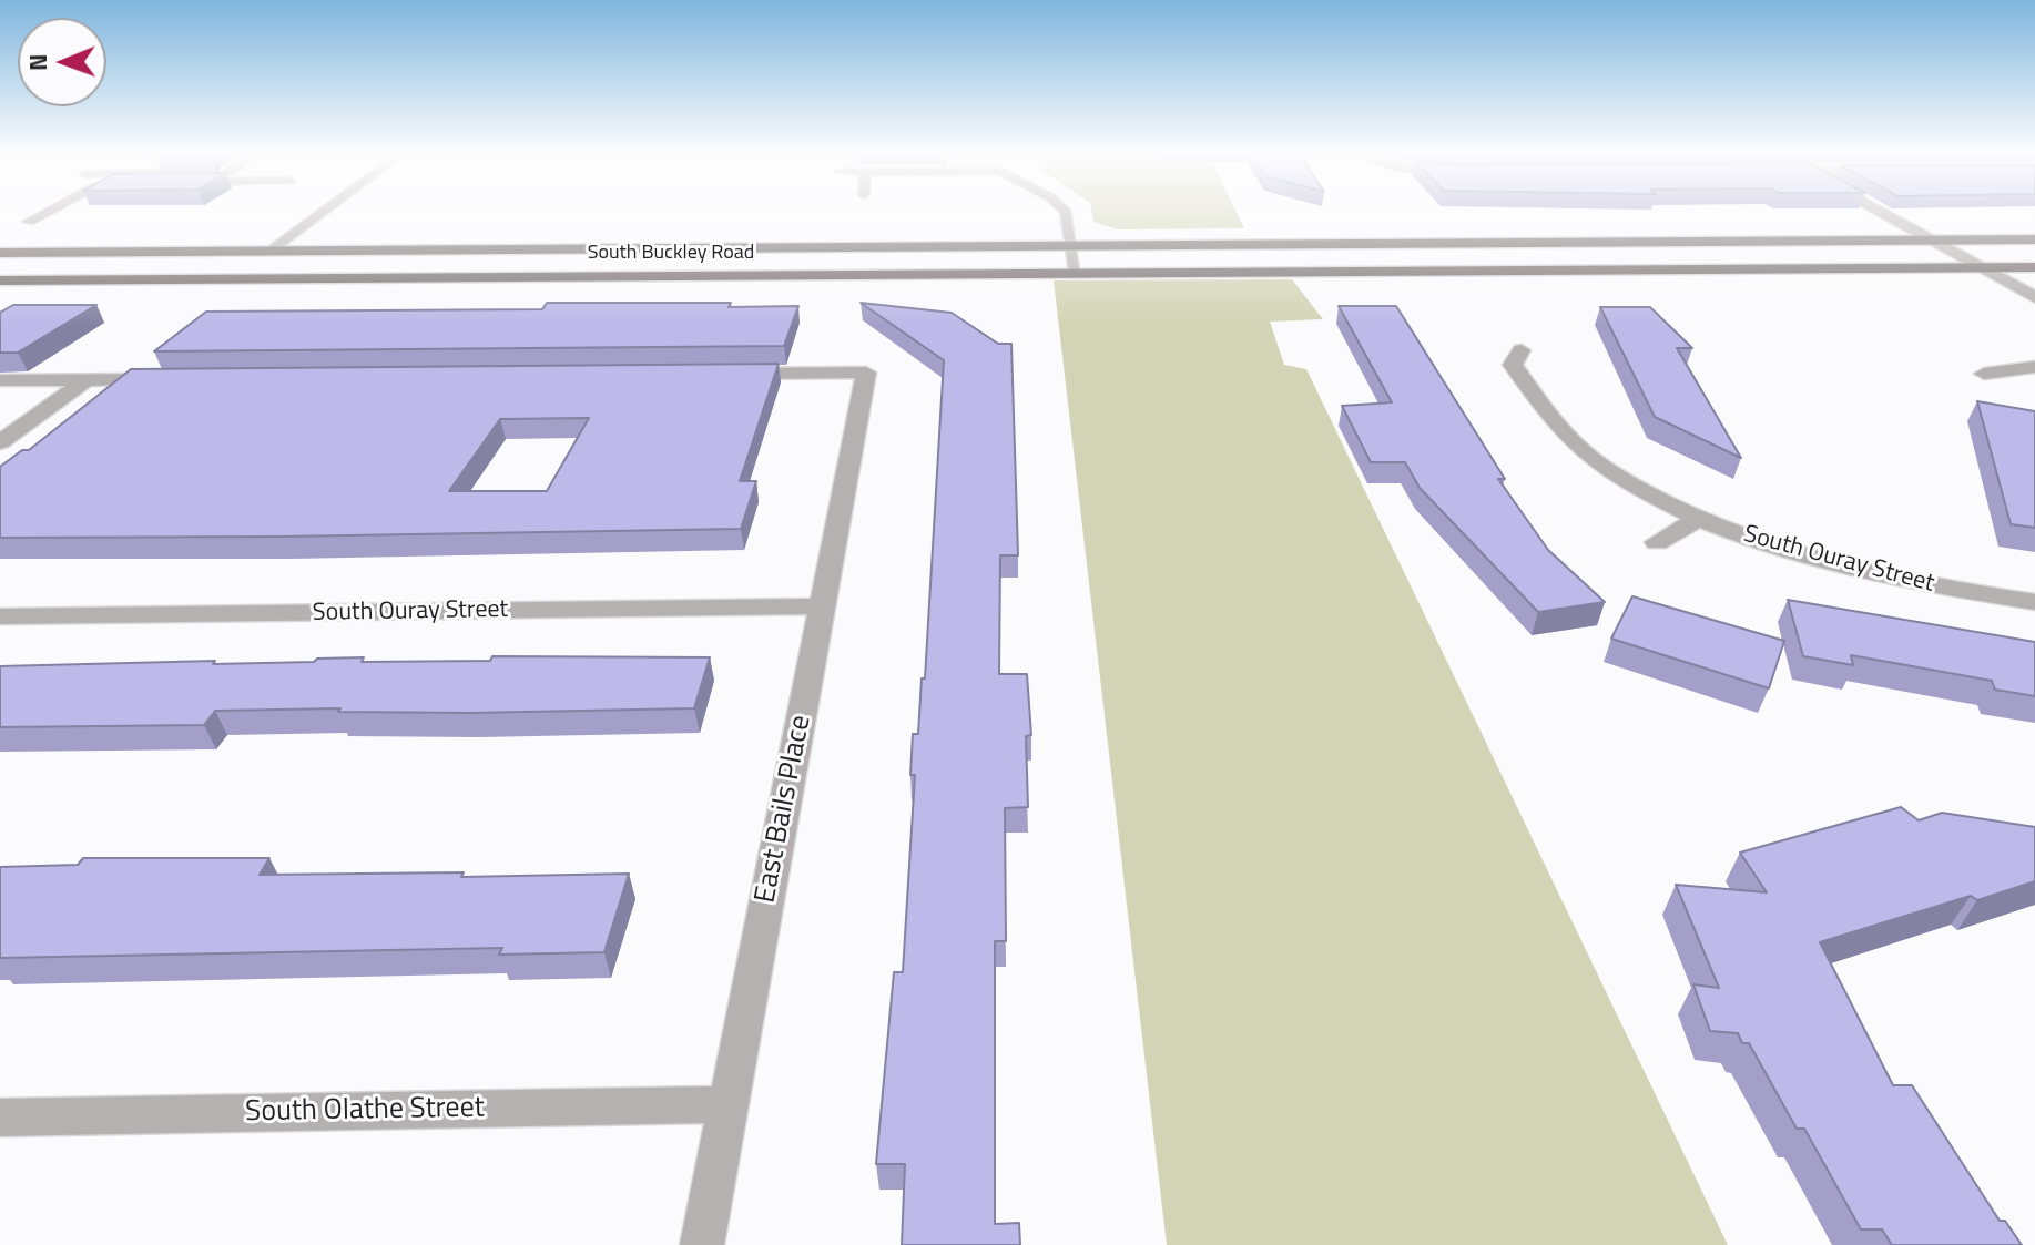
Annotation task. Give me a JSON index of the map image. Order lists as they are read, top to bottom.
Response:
{
  "streets": {
    "main road": ["South Buckley Road"],
    "street": ["South Ouray Street", "East Bails Place", "South Olathe Street"]
  },
  "crossings": [
    ["South Ouray Street", "East Bails Place"],
    ["East Bails Place", "South Olathe Street"]
  ],
  "north": "left"
}
